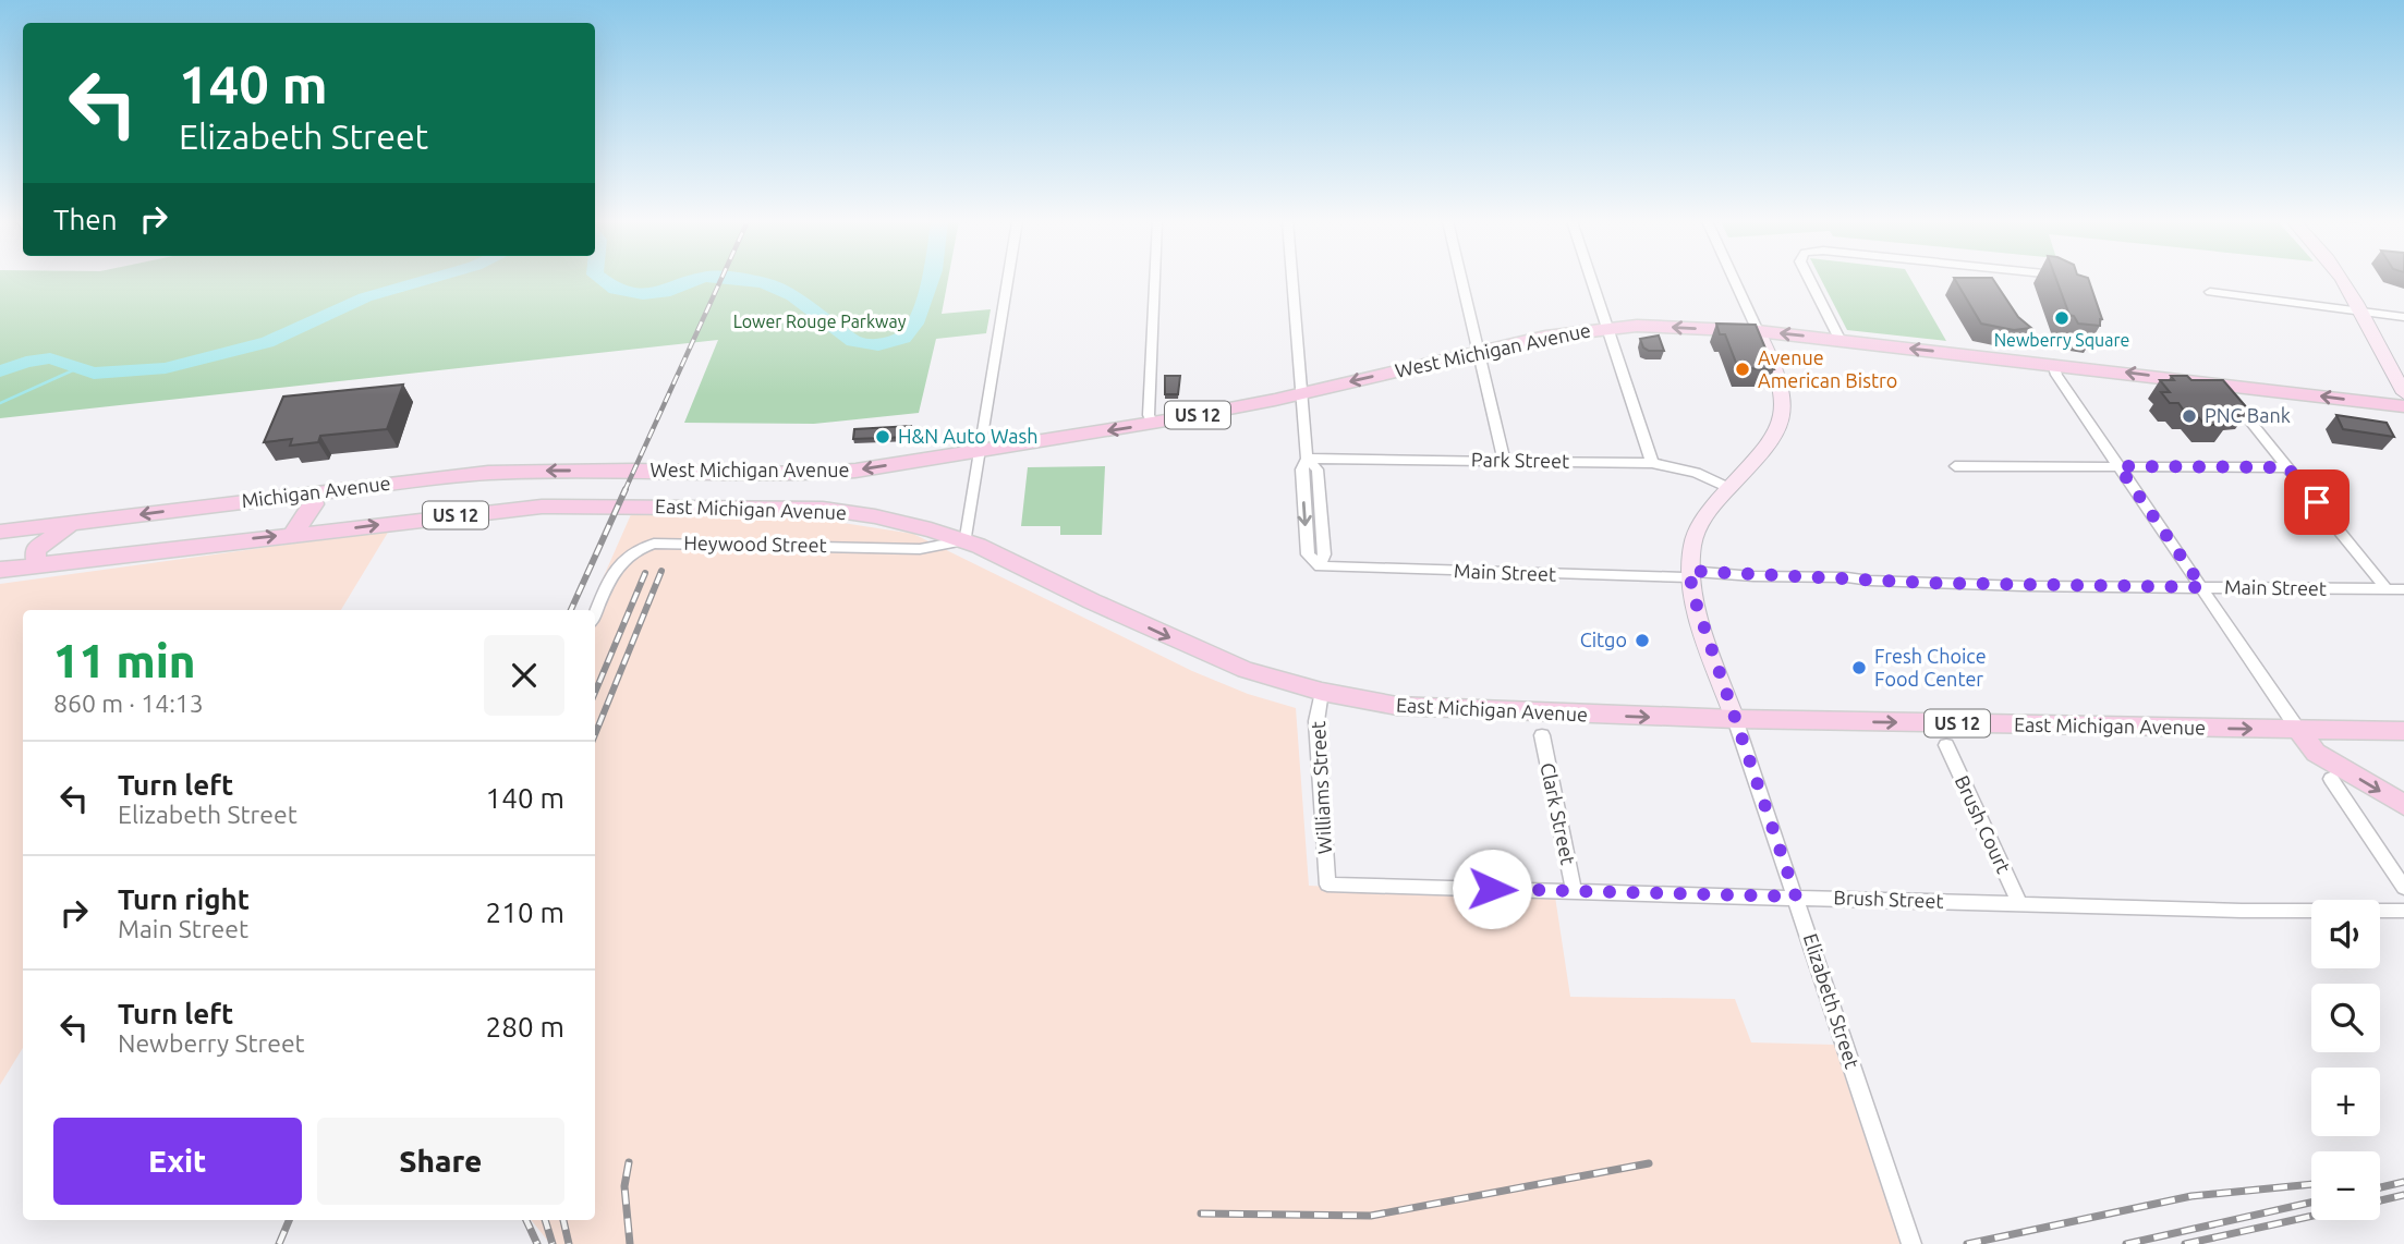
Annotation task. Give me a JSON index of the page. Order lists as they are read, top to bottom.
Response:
{
  "streets": {
    "main road": [
      "West Michigan Avenue",
      "US 12",
      "Michigan Avenue",
      "East Michigan Avenue"
    ],
    "street": [
      "Park Street",
      "Heywood Street",
      "Main Street",
      "Williams Street",
      "Clark Street",
      "Brush Court",
      "Brush Street",
      "Elizabeth Street"
    ]
  },
  "crossings": [
    ["West Michigan Avenue", "Michigan Avenue"],
    ["West Michigan Avenue", "Elizabeth Street"],
    ["Park Street", "Main Street"],
    ["Park Street", "Elizabeth Street"],
    ["Michigan Avenue", "East Michigan Avenue"],
    ["East Michigan Avenue", "Heywood Street"],
    ["East Michigan Avenue", "Williams Street"],
    ["East Michigan Avenue", "Elizabeth Street"],
    ["Main Street", "Elizabeth Street"],
    ["Williams Street", "Brush Street"],
    ["Clark Street", "Brush Street"],
    ["Brush Court", "Brush Street"],
    ["Brush Street", "Elizabeth Street"]
  ],
  "one_way": ["West Michigan Avenue", "East Michigan Avenue"],
  "parks": ["Lower Rouge Parkway"],
  "places": [
    "Newberry Square",
    "Avenue American Bistro",
    "PNC Bank",
    "H&N Auto Wash",
    "Citgo",
    "Fresh Choice Food Center"
  ],
  "page": {
    "turn": ["140 m", "Elizabeth Street"],
    "then": "Then",
    "heading": ["11 min", "860 m · 14:13"],
    "list": [
      {
        "name": "Turn left",
        "note": "Elizabeth Street",
        "value": "140 m"
      },
      {
        "name": "Turn right",
        "note": "Main Street",
        "value": "210 m"
      },
      {
        "name": "Turn left",
        "note": "Newberry Street",
        "value": "280 m"
      }
    ],
    "map_buttons": ["+", "−"],
    "buttons": ["Exit", "Share"]
  }
}
